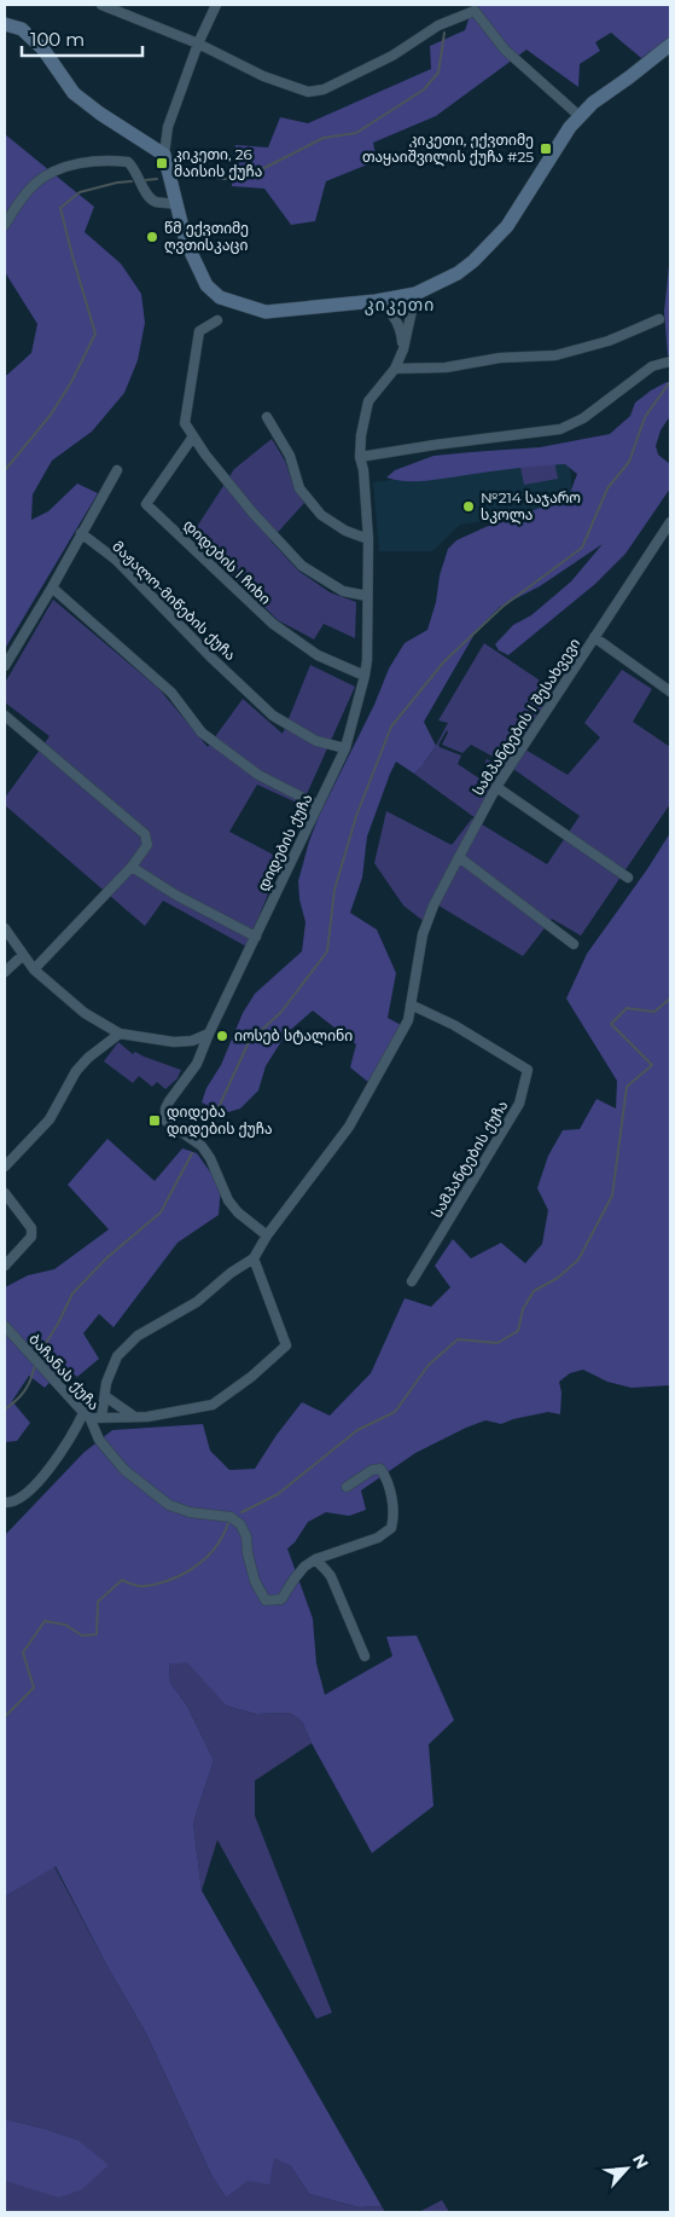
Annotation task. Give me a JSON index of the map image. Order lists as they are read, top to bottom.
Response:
{
  "streets": {
    "street": [
      "დიდების I ჩიხი",
      "მაჟალო-მიწების ქუჩა",
      "სამპანტების I შესახვევი",
      "დიდების ქუჩა",
      "სამპანტების ქუჩა",
      "ბაჩანას ქუჩა"
    ]
  },
  "crossings": [
    ["დიდების I ჩიხი", "დიდების ქუჩა"],
    ["მაჟალო-მიწების ქუჩა", "დიდების ქუჩა"],
    ["სამპანტების I შესახვევი", "სამპანტების ქუჩა"]
  ],
  "districts": ["კიკეთი"],
  "places": {
    "transit": ["კიკეთი, ექვთიმე თაყაიშვილის ქუჩა #25", "კიკეთი, 26 მაისის ქუჩა", "დიდება დიდების ქუჩა"],
    "other": ["წმ ექვთიმე ღვთისკაცი", "№214 საჯარო სკოლა", "იოსებ სტალინი"]
  },
  "scale_bar": "100 m",
  "north": "top right"
}
